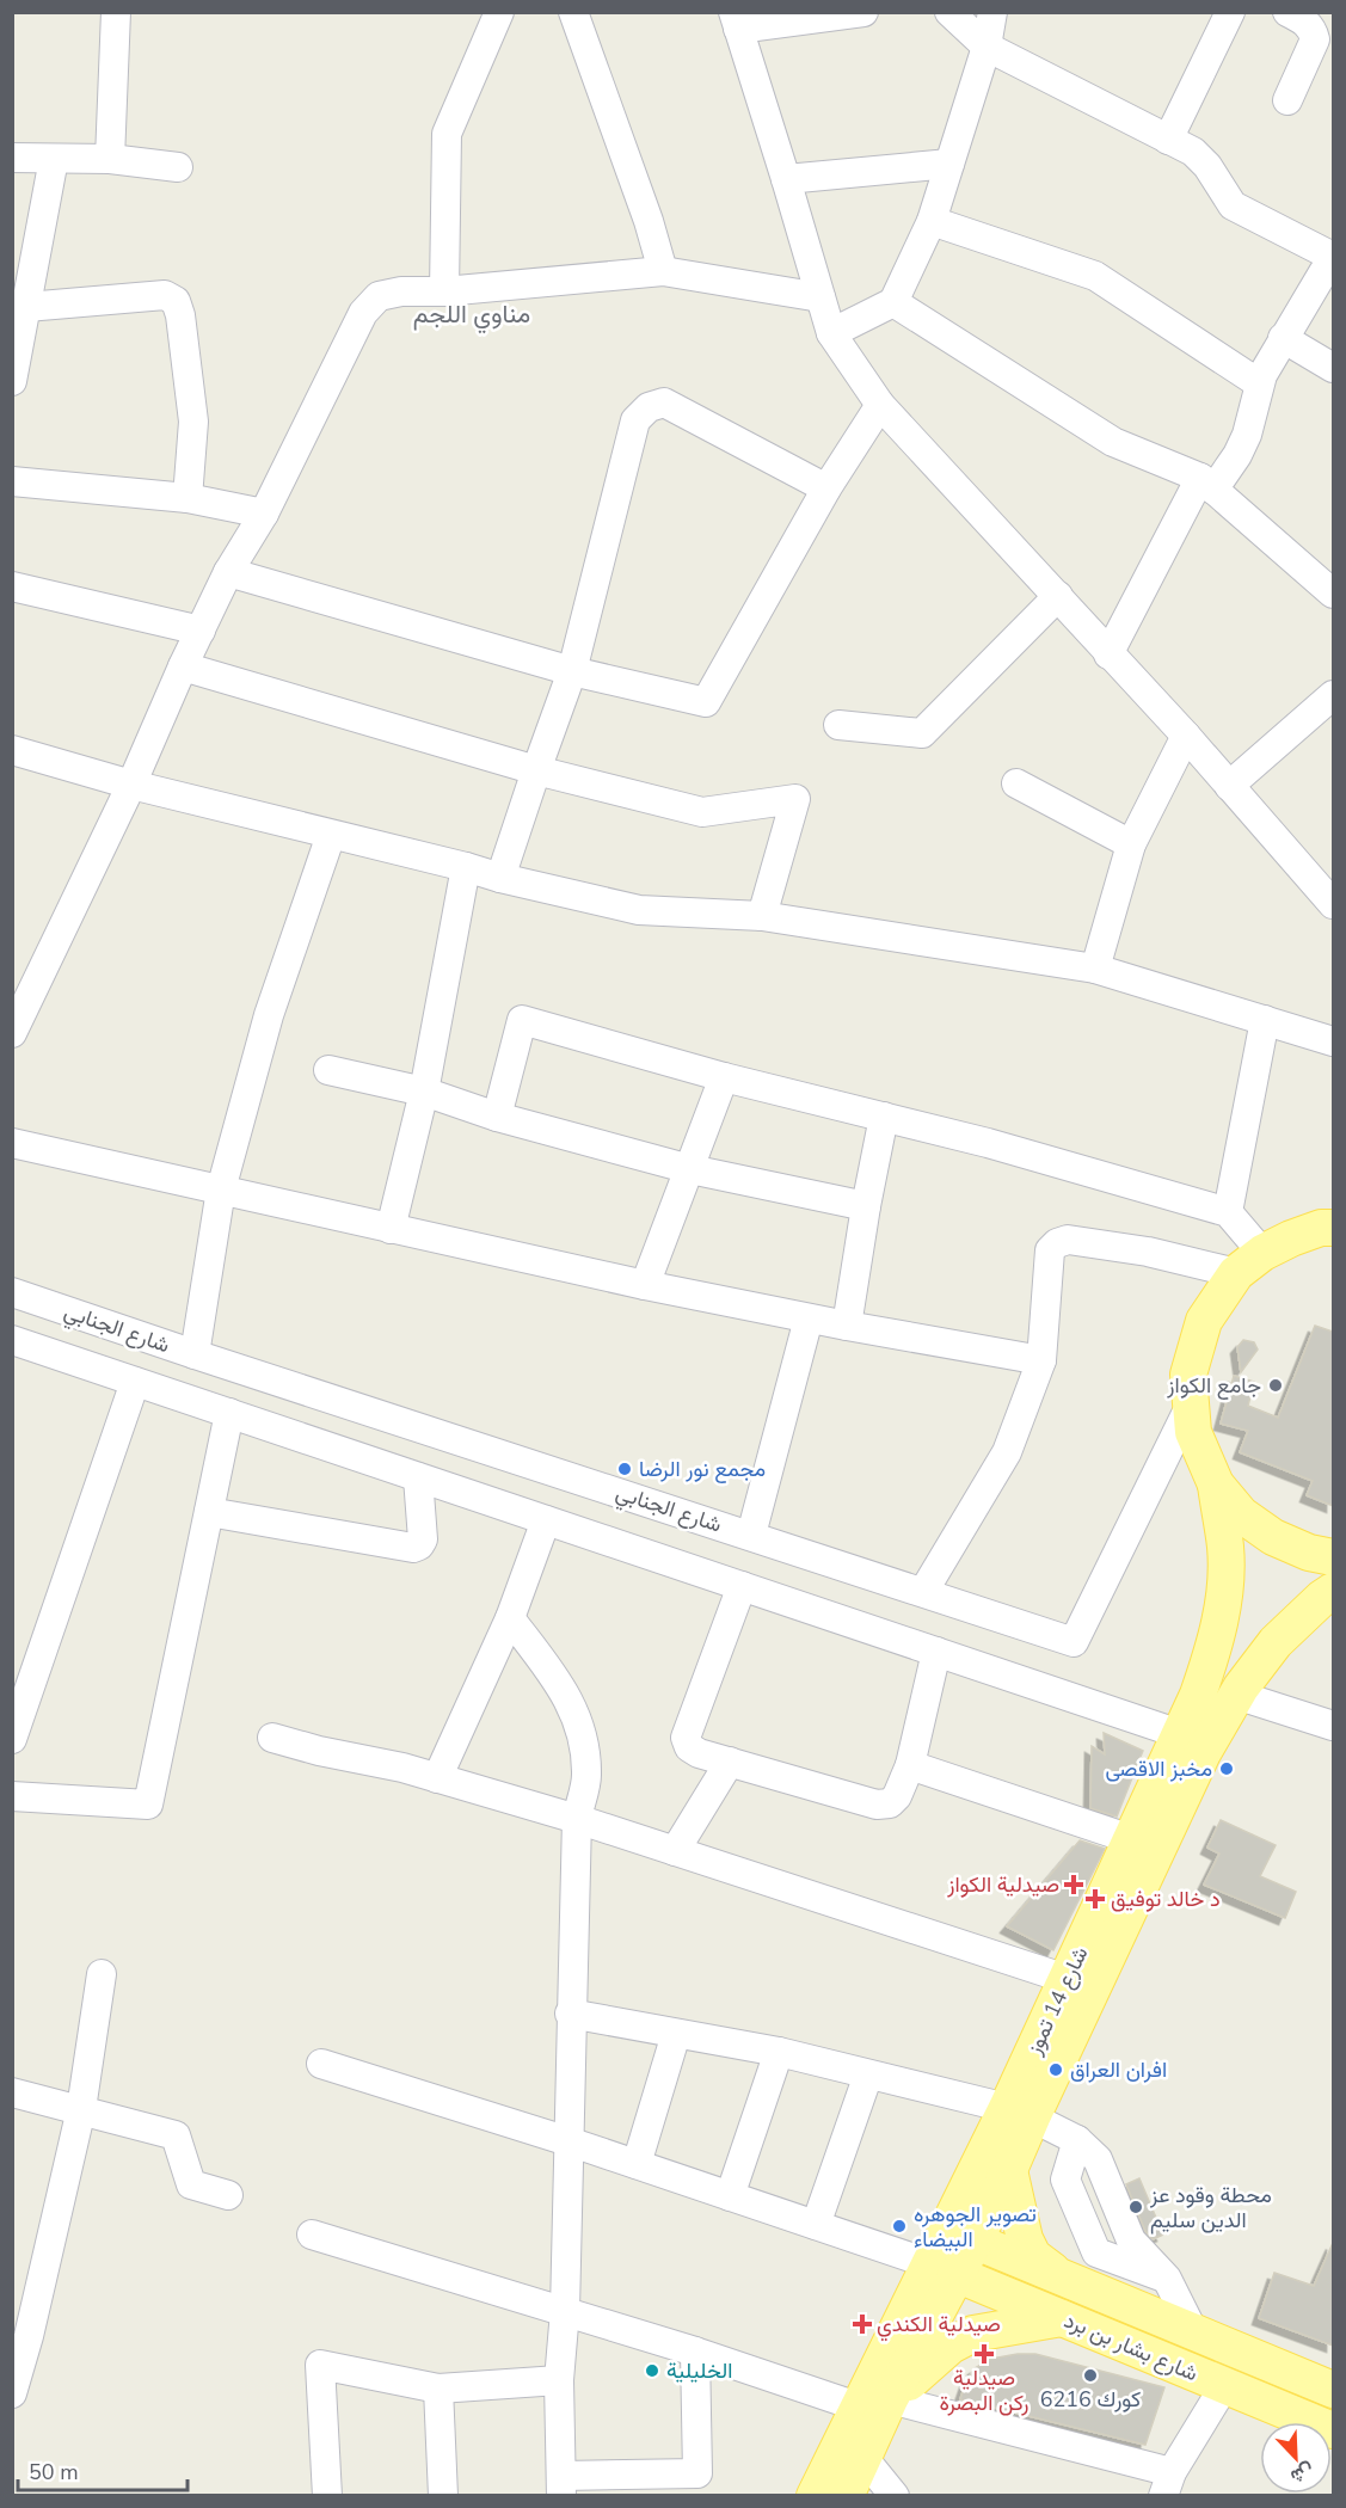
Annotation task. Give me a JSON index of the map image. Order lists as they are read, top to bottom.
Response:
{
  "streets": {
    "main road": ["شارع 14 تموز", "شارع بشار بن برد"],
    "street": ["شارع الجنابي"]
  },
  "crossings": [
    ["شارع الجنابي", "شارع 14 تموز"],
    ["شارع 14 تموز", "شارع بشار بن برد"]
  ],
  "districts": ["مناوي اللجم"],
  "places": {
    "other": [
      "جامع الكواز",
      "مجمع نور الرضا",
      "مخبز الاقصى",
      "افران العراق",
      "محطة وقود عز الدين سليم",
      "تصوير الجوهره البيضاء",
      "الخليلية",
      "كورك 6216"
    ],
    "health": [
      "صيدلية الكواز",
      "د خالد توفيق",
      "صيدلية الكندي",
      "صيدلية ركن البصرة"
    ]
  },
  "scale_bar": "50 m",
  "north": "bottom right"
}
